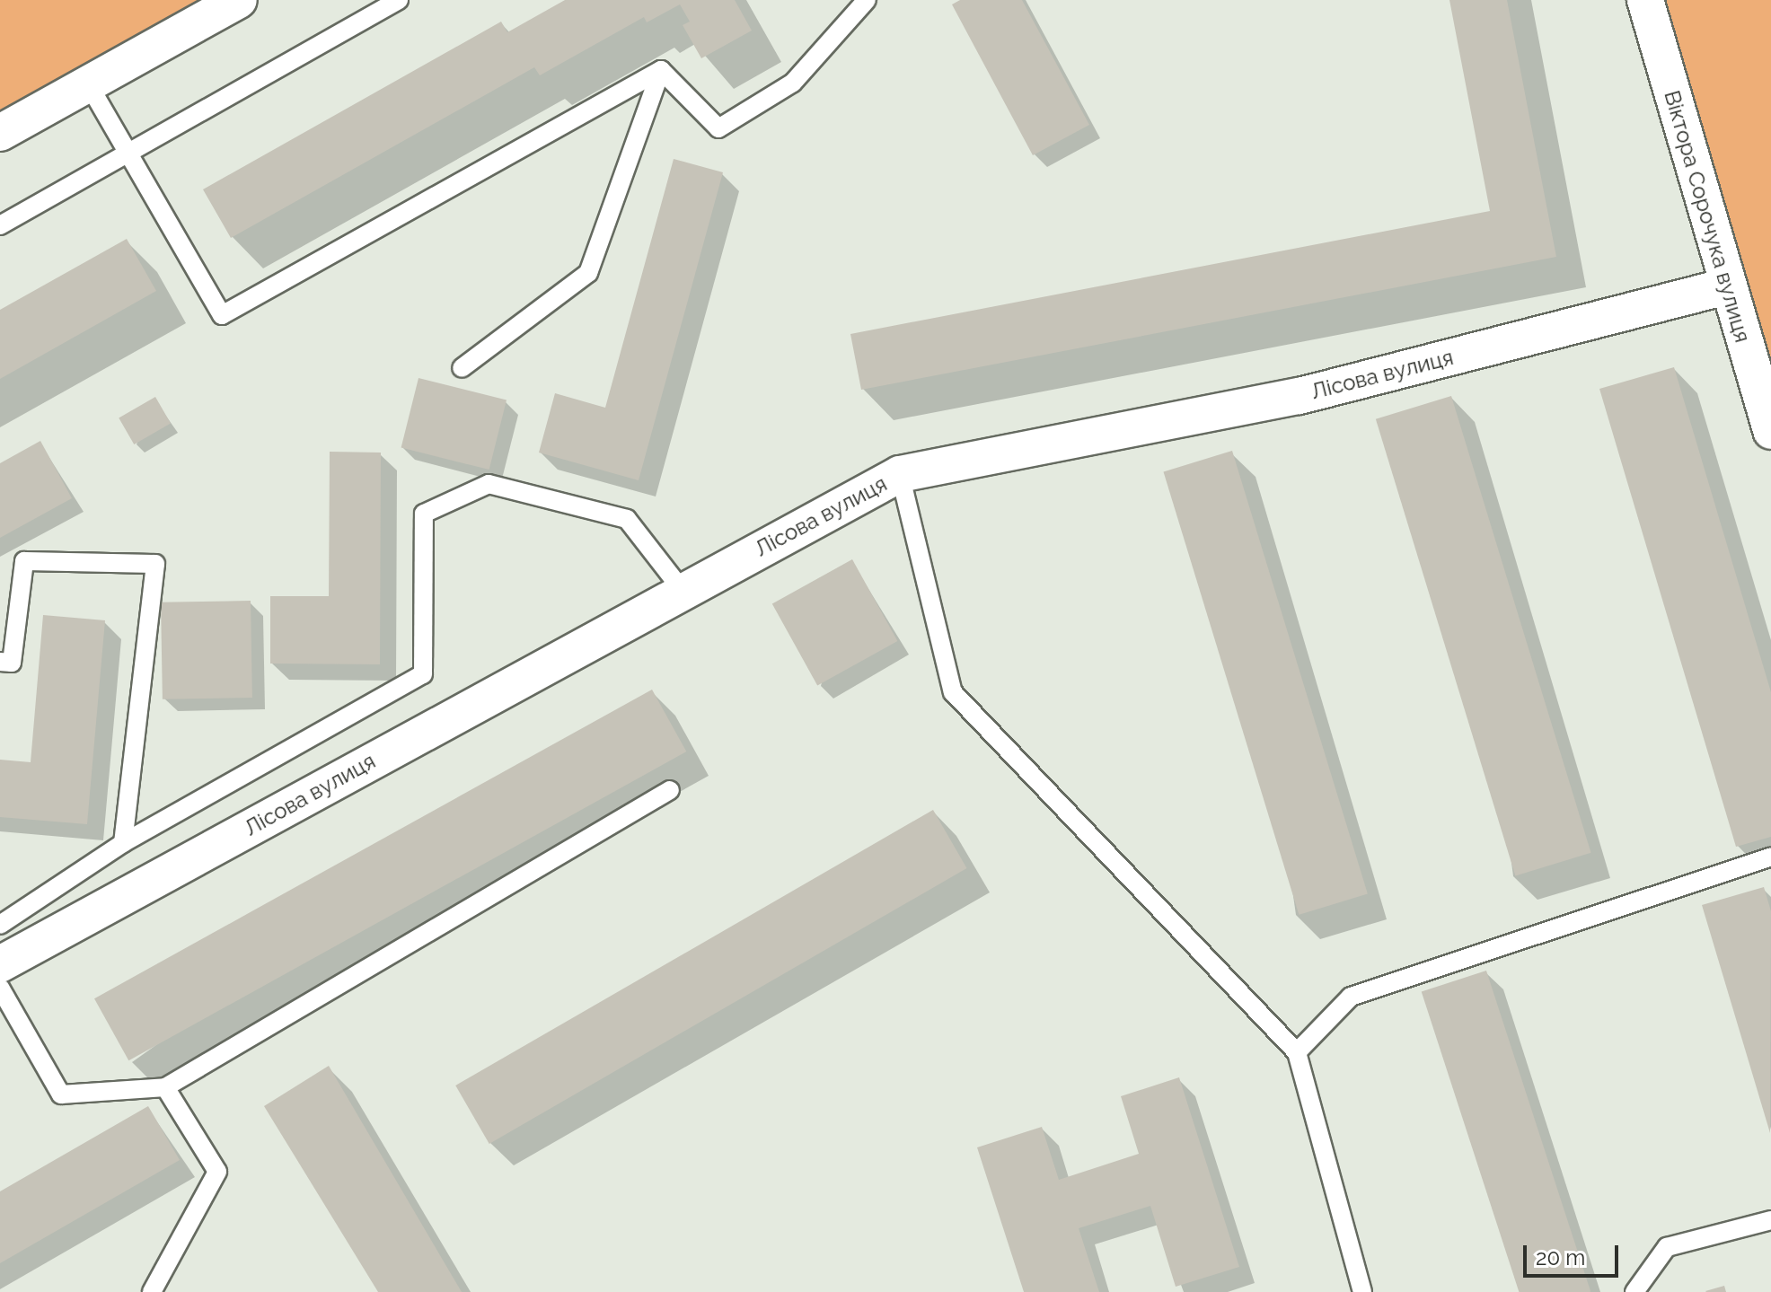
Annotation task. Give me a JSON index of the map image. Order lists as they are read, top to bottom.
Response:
{
  "streets": {
    "street": ["Віктора Сорочука вулиця", "Лісова вулиця"]
  },
  "crossings": [
    ["Віктора Сорочука вулиця", "Лісова вулиця"]
  ],
  "scale_bar": "20 m"
}
